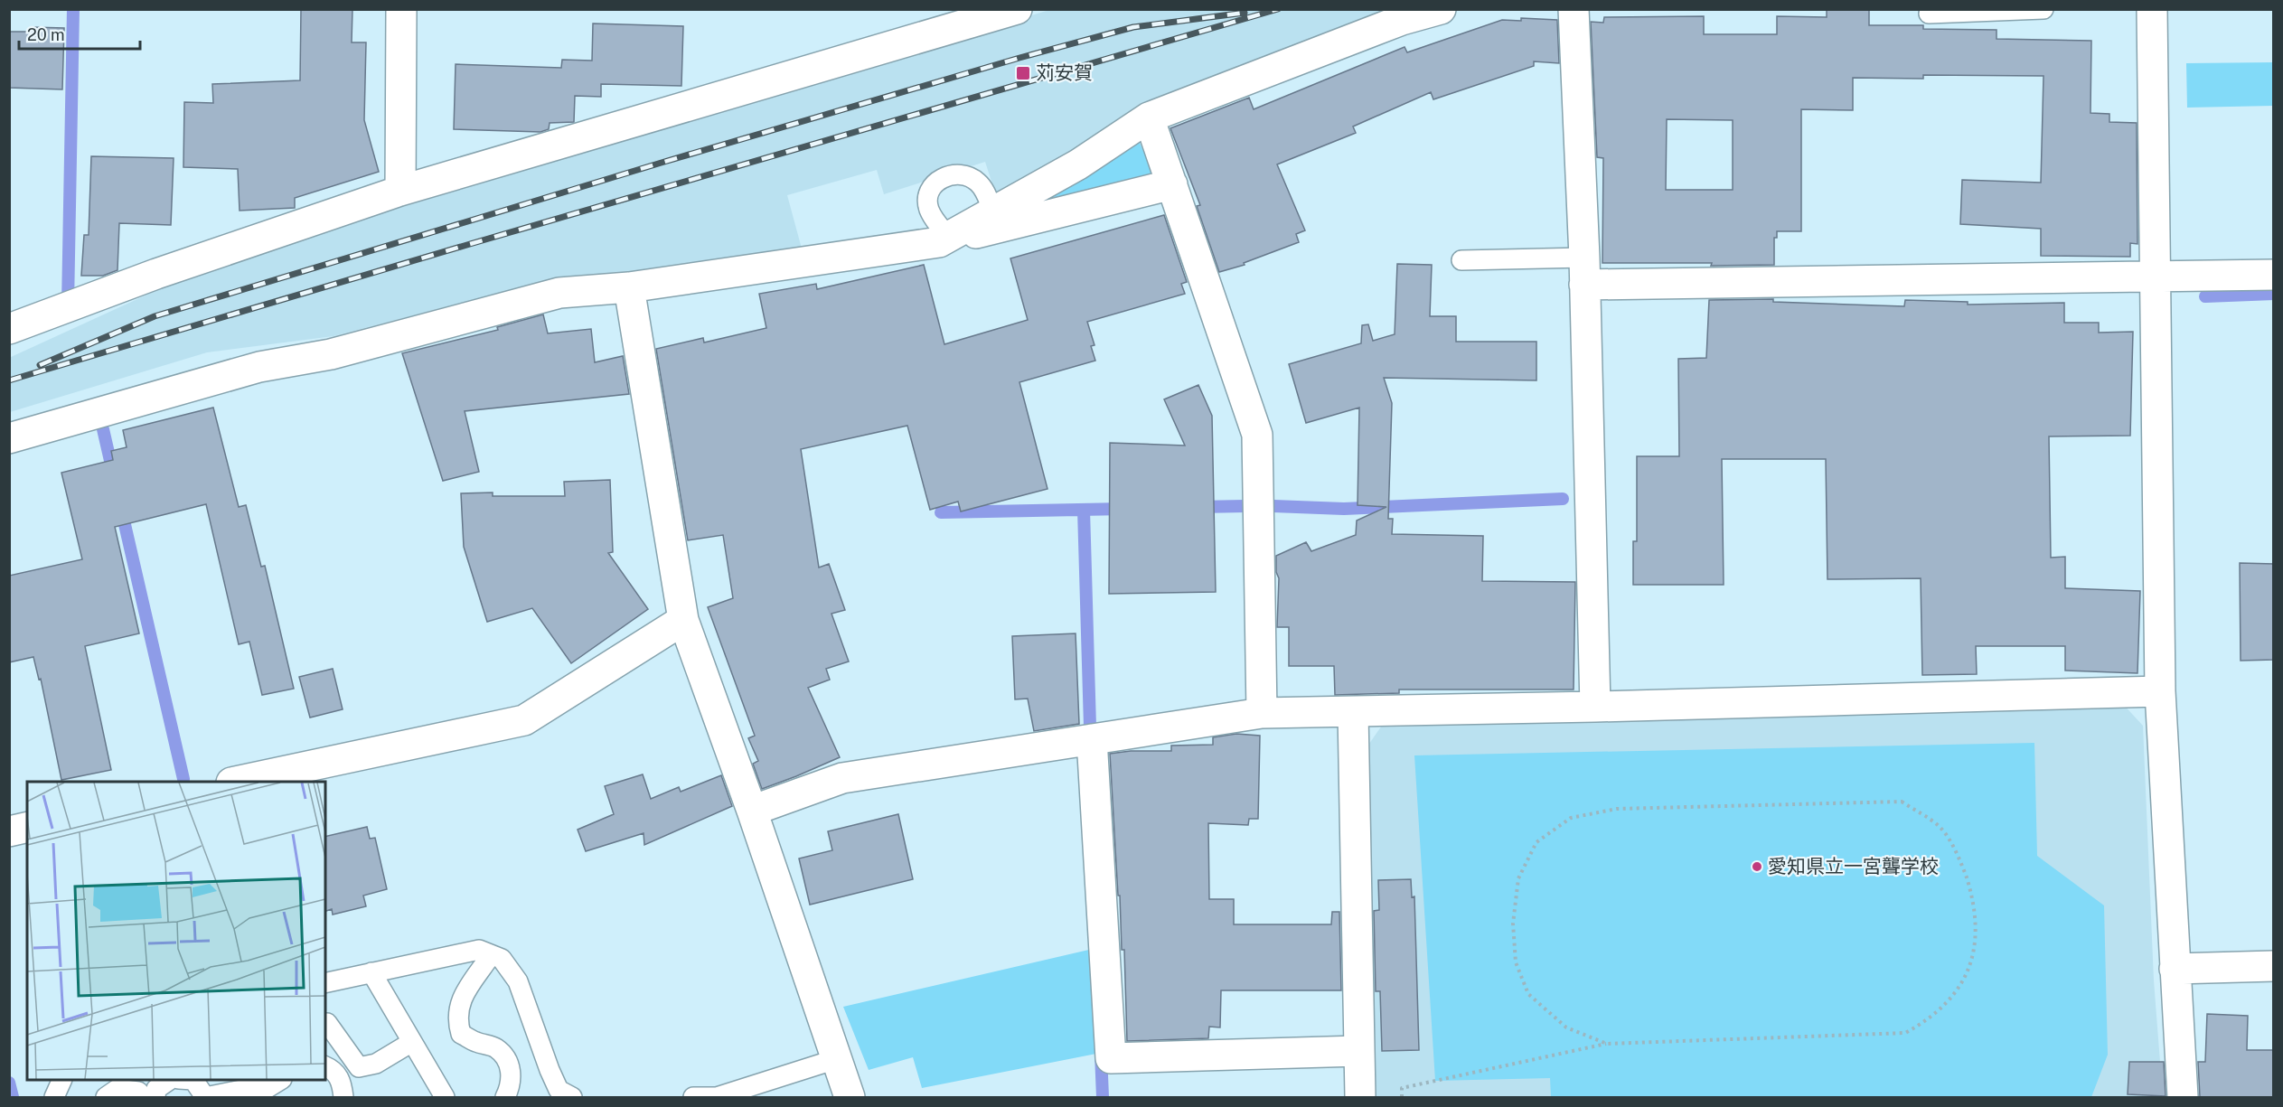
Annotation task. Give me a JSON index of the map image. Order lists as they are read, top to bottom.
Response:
{
  "places": {
    "transit": ["苅安賀"],
    "other": ["愛知県立一宮聾学校"]
  },
  "scale_bar": "20 m"
}
